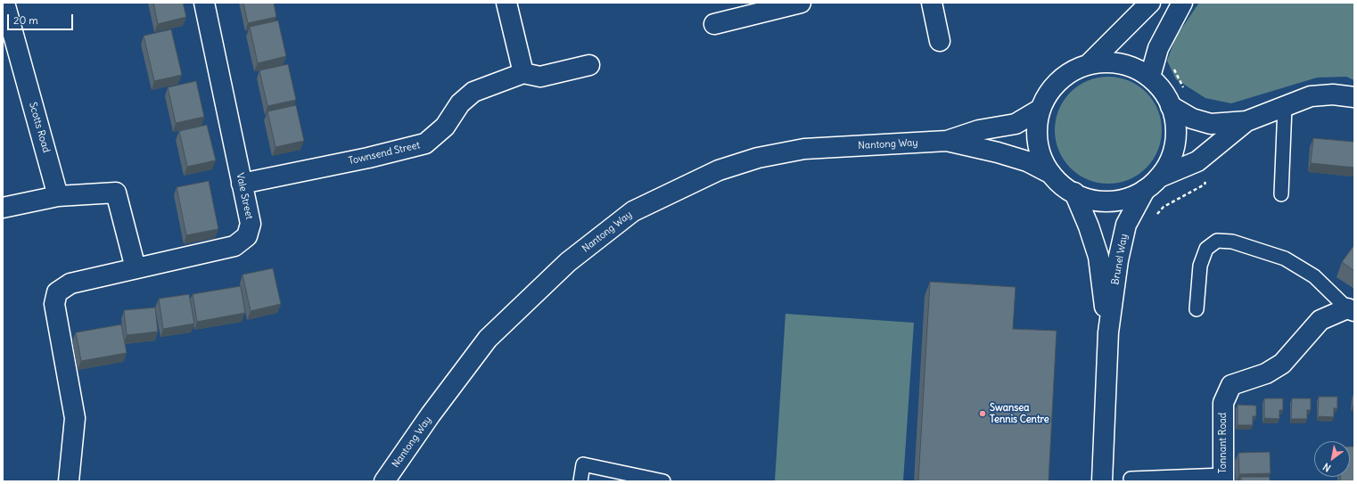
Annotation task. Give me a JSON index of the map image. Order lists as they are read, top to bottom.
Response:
{
  "streets": {
    "street": [
      "Scotts Road",
      "Nantong Way",
      "Townsend Street",
      "Vale Street",
      "Brunel Way",
      "Tonnant Road"
    ]
  },
  "crossings": [
    ["Townsend Street", "Vale Street"]
  ],
  "places": ["Swansea Tennis Centre"],
  "scale_bar": "20 m",
  "north": "bottom left"
}
